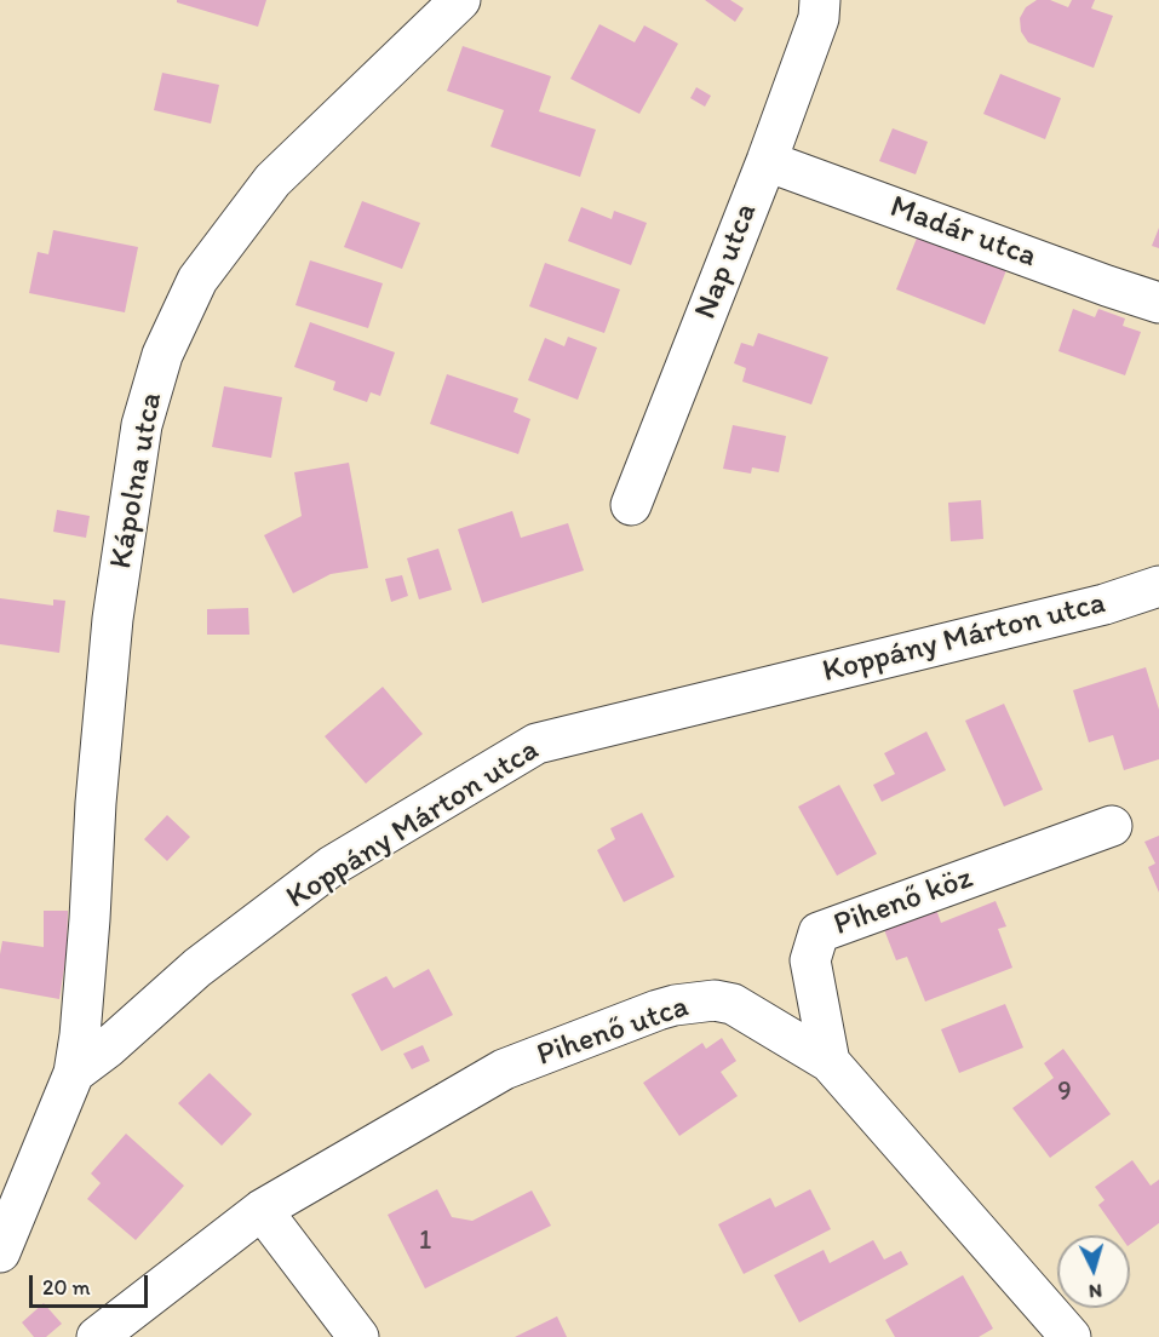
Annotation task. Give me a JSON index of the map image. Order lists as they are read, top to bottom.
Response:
{
  "streets": {
    "street": [
      "Madár utca",
      "Nap utca",
      "Kápolna utca",
      "Koppány Márton utca",
      "Pihenő köz",
      "Pihenő utca"
    ]
  },
  "crossings": [
    ["Madár utca", "Nap utca"],
    ["Kápolna utca", "Koppány Márton utca"],
    ["Pihenő köz", "Pihenő utca"]
  ],
  "house_numbers": ["9", "1"],
  "scale_bar": "20 m",
  "north": "bottom"
}
